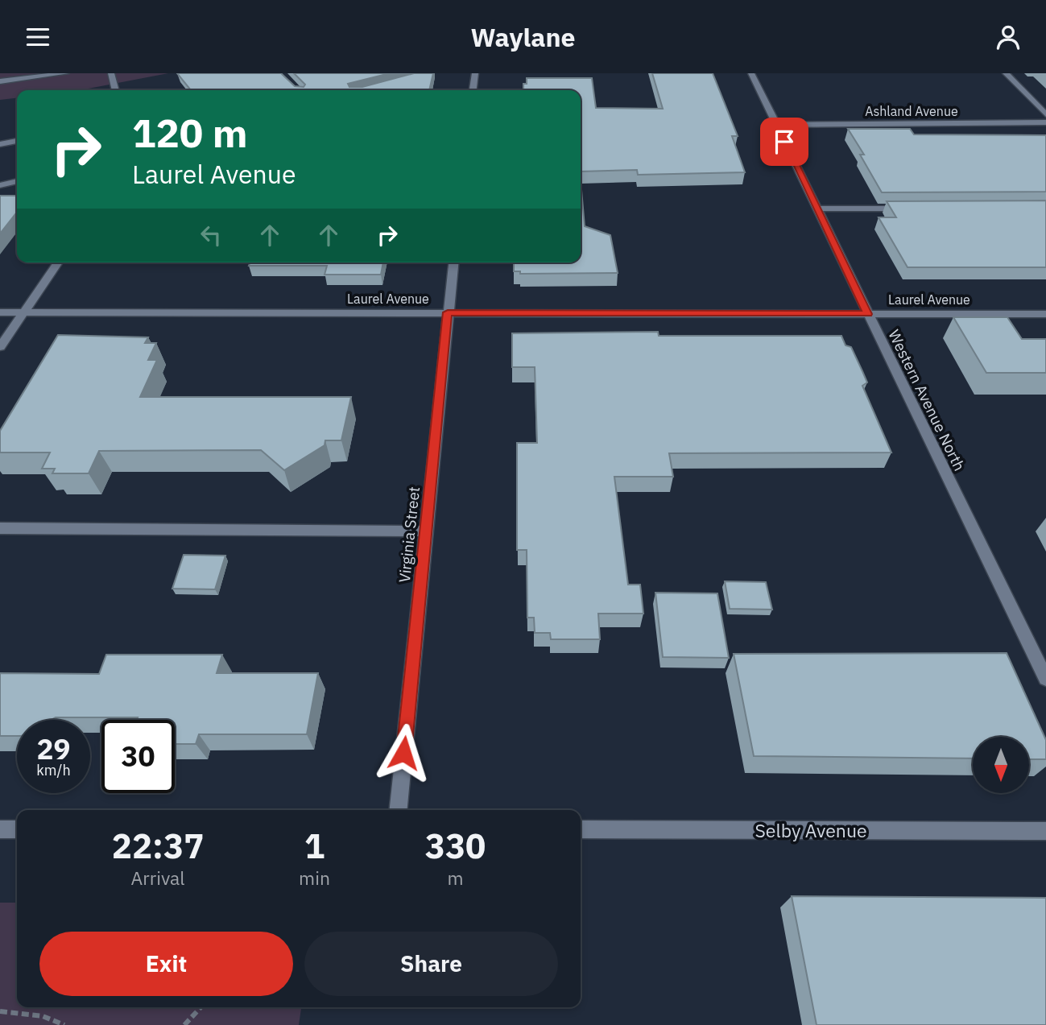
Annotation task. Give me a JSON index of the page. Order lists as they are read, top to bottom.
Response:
{
  "streets": {
    "street": [
      "Ashland Avenue",
      "Laurel Avenue",
      "Western Avenue North",
      "Virginia Street",
      "Selby Avenue"
    ]
  },
  "crossings": [
    ["Ashland Avenue", "Western Avenue North"],
    ["Laurel Avenue", "Western Avenue North"],
    ["Laurel Avenue", "Virginia Street"]
  ],
  "north": "bottom",
  "page": {
    "header": "Waylane",
    "turn": ["120 m", "Laurel Avenue"],
    "speed": "29 km/h",
    "limit": "30",
    "eta": [
      "22:37",
      "Arrival",
      "1",
      "min",
      "330",
      "m"
    ],
    "buttons": ["Exit", "Share"]
  }
}
